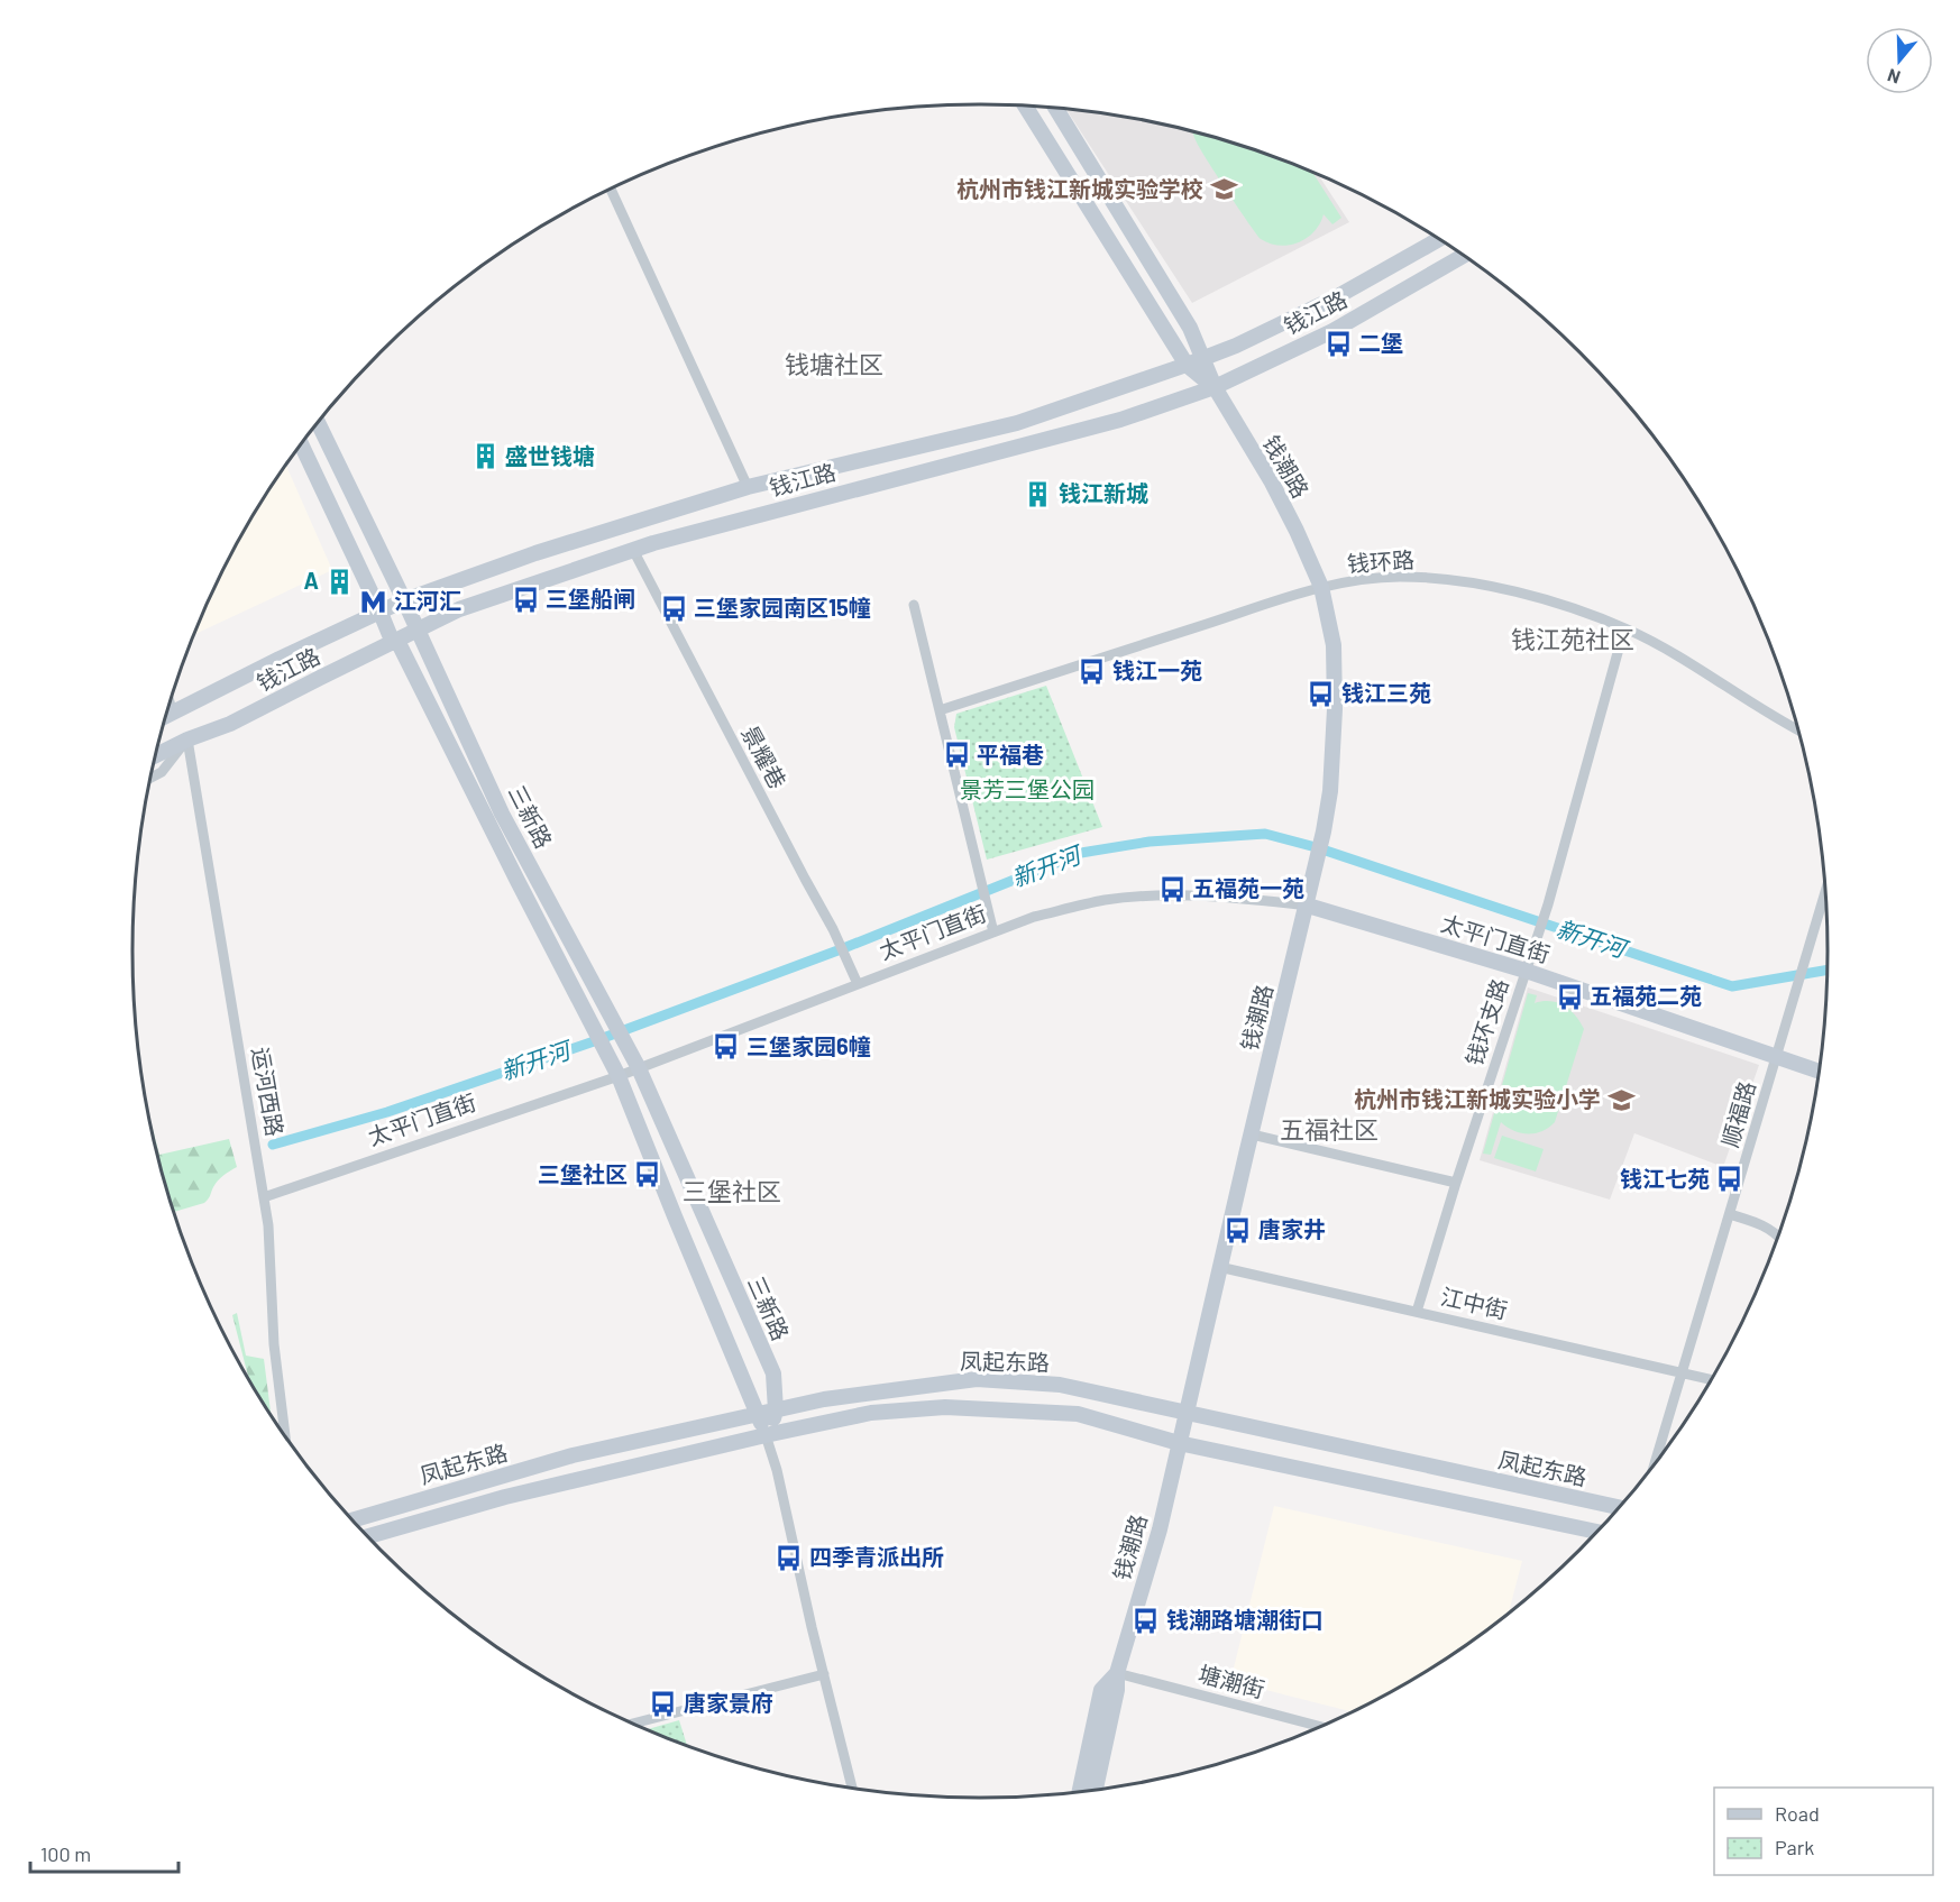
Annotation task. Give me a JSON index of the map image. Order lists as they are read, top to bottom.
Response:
{
  "streets": {
    "main road": [
      "钱江路",
      "钱潮路",
      "三新路",
      "太平门直街",
      "凤起东路"
    ],
    "street": [
      "钱环路",
      "景耀巷",
      "钱环支路",
      "运河西路",
      "顺福路",
      "江中街",
      "塘潮街"
    ]
  },
  "crossings": [
    ["钱江路", "钱潮路"],
    ["钱江路", "景耀巷"],
    ["钱江路", "三新路"],
    ["钱江路", "运河西路"],
    ["钱潮路", "钱环路"],
    ["钱潮路", "太平门直街"],
    ["钱潮路", "江中街"],
    ["钱潮路", "凤起东路"],
    ["钱潮路", "塘潮街"],
    ["钱环路", "钱环支路"],
    ["景耀巷", "太平门直街"],
    ["三新路", "太平门直街"],
    ["三新路", "凤起东路"],
    ["太平门直街", "钱环支路"],
    ["太平门直街", "运河西路"],
    ["太平门直街", "顺福路"],
    ["钱环支路", "江中街"],
    ["顺福路", "江中街"]
  ],
  "districts": [
    "钱塘社区",
    "钱江苑社区",
    "五福社区",
    "三堡社区"
  ],
  "water": ["新开河"],
  "parks": ["景芳三堡公园"],
  "places": {
    "school or university": ["杭州市钱江新城实验学校", "杭州市钱江新城实验小学"],
    "bus stop": [
      "二堡",
      "三堡船闸",
      "三堡家园南区15幢",
      "钱江一苑",
      "钱江三苑",
      "平福巷",
      "五福苑一苑",
      "五福苑二苑",
      "三堡家园6幢",
      "三堡社区",
      "钱江七苑",
      "唐家井",
      "四季青派出所",
      "钱潮路塘潮街口",
      "唐家景府"
    ],
    "building": ["盛世钱塘", "钱江新城", "A"],
    "metro station": ["江河汇"]
  },
  "legend": ["Road", "Park"],
  "scale_bar": "100 m",
  "north": "bottom"
}
